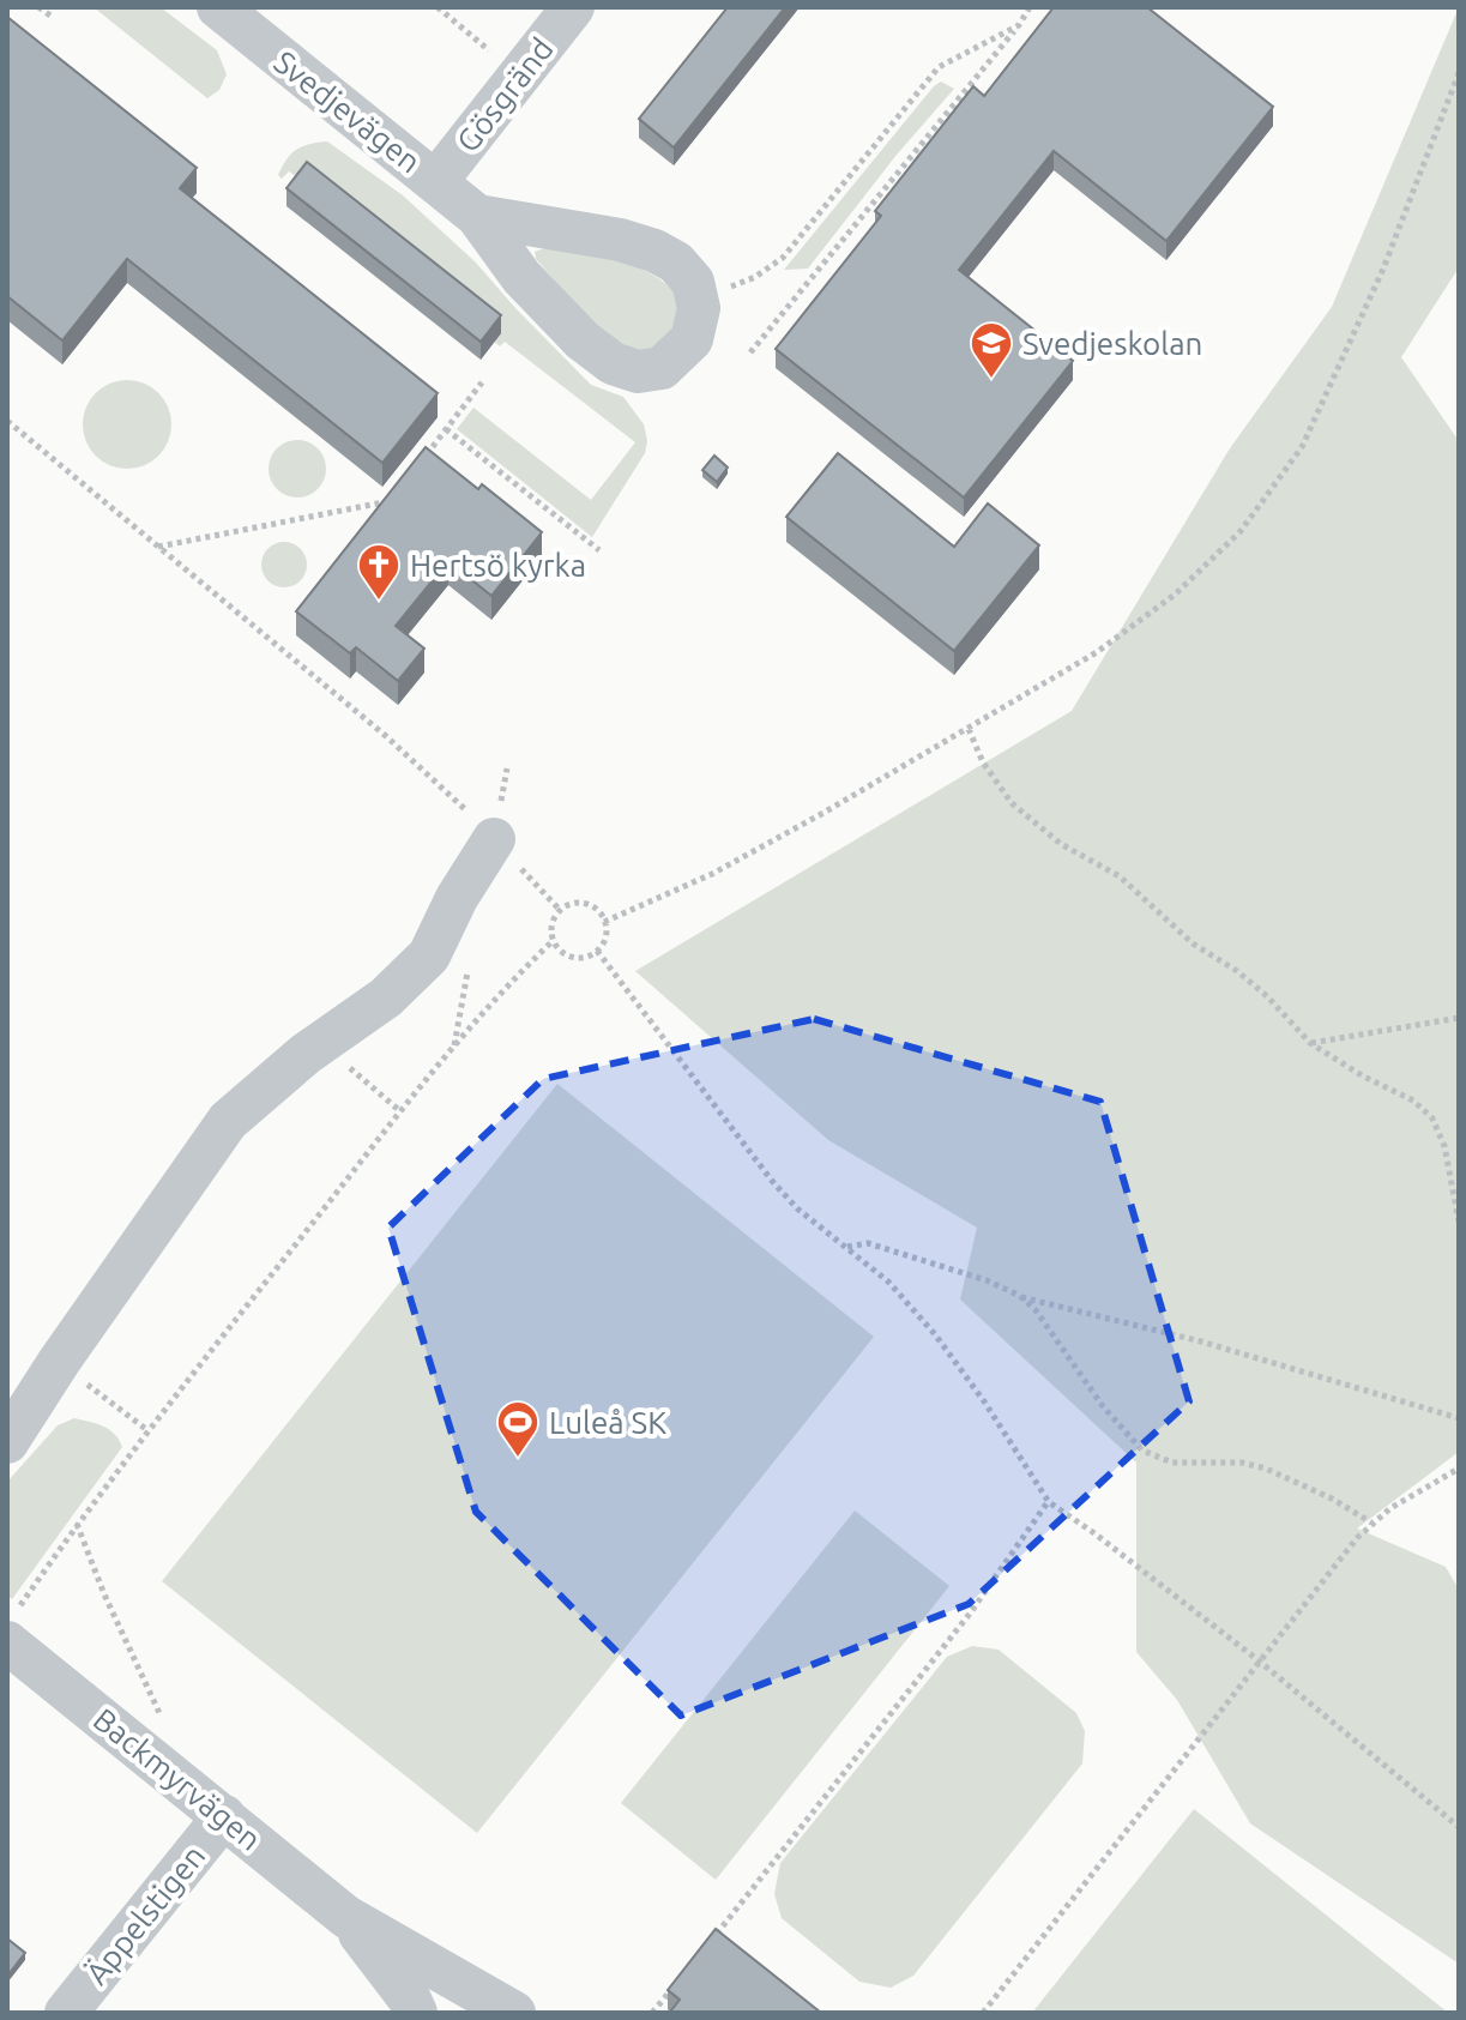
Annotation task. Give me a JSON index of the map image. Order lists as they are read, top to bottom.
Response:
{
  "streets": {
    "street": [
      "Gösgränd",
      "Svedjevägen",
      "Backmyrvägen",
      "Äppelstigen"
    ]
  },
  "crossings": [
    ["Gösgränd", "Svedjevägen"],
    ["Backmyrvägen", "Äppelstigen"]
  ],
  "places": {
    "school or university": ["Svedjeskolan"],
    "church": ["Hertsö kyrka"],
    "sports": ["Luleå SK"]
  }
}
